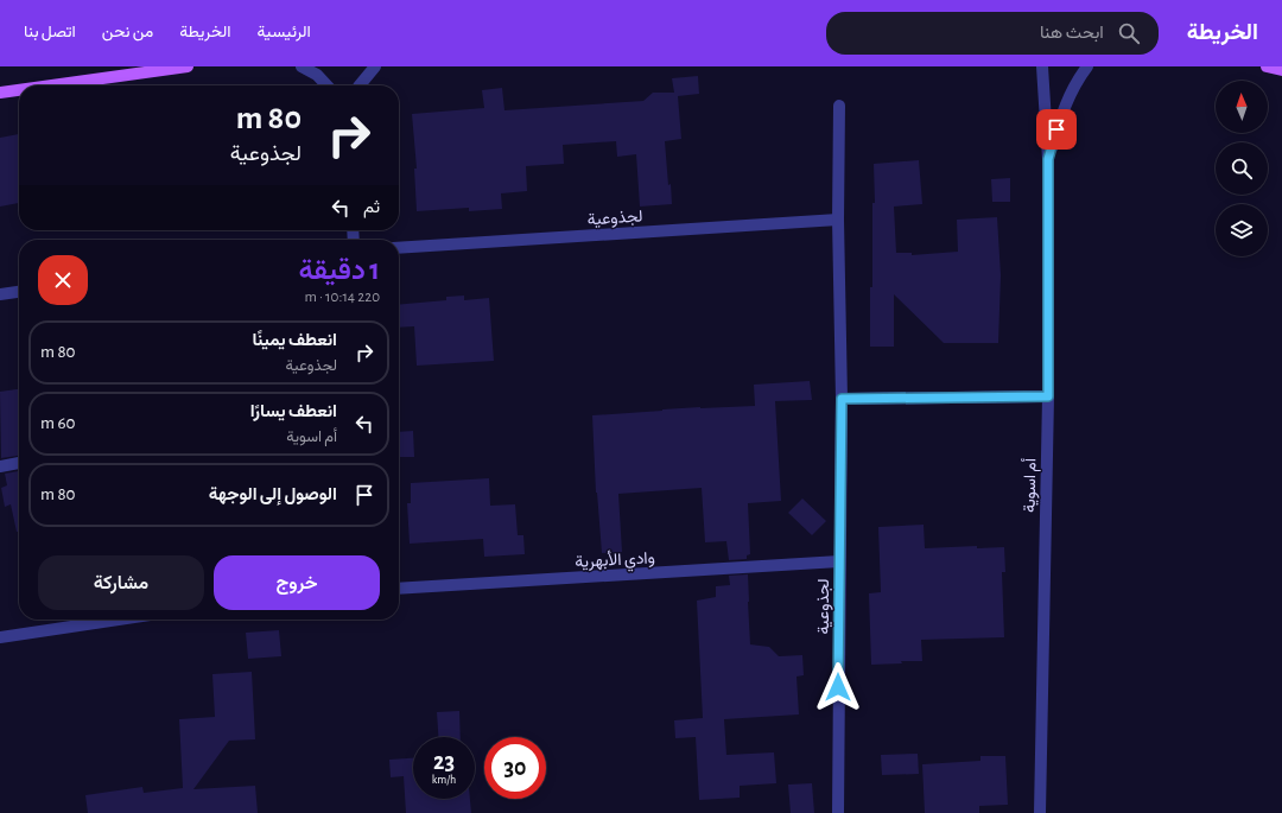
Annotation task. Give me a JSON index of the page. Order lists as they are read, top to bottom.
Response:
{
  "streets": {
    "street": ["لجذوعية", "أم اسوية", "وادي الأبهرية"]
  },
  "crossings": [
    ["لجذوعية", "وادي الأبهرية"]
  ],
  "north": "top",
  "page": {
    "header": "الخريطة",
    "search": "ابحث هنا",
    "nav": [
      "الرئيسية",
      "الخريطة",
      "من نحن",
      "اتصل بنا"
    ],
    "turn": ["80 m", "لجذوعية"],
    "then": "ثم",
    "heading": ["1 دقيقة", "220 m · 10:14"],
    "list": [
      {
        "name": "انعطف يمينًا",
        "note": "لجذوعية",
        "value": "80 m"
      },
      {
        "name": "انعطف يسارًا",
        "note": "أم اسوية",
        "value": "60 m"
      },
      {
        "name": "الوصول إلى الوجهة",
        "value": "80 m"
      }
    ],
    "buttons": ["خروج", "مشاركة"],
    "speed": "23 km/h",
    "limit": "30"
  }
}
